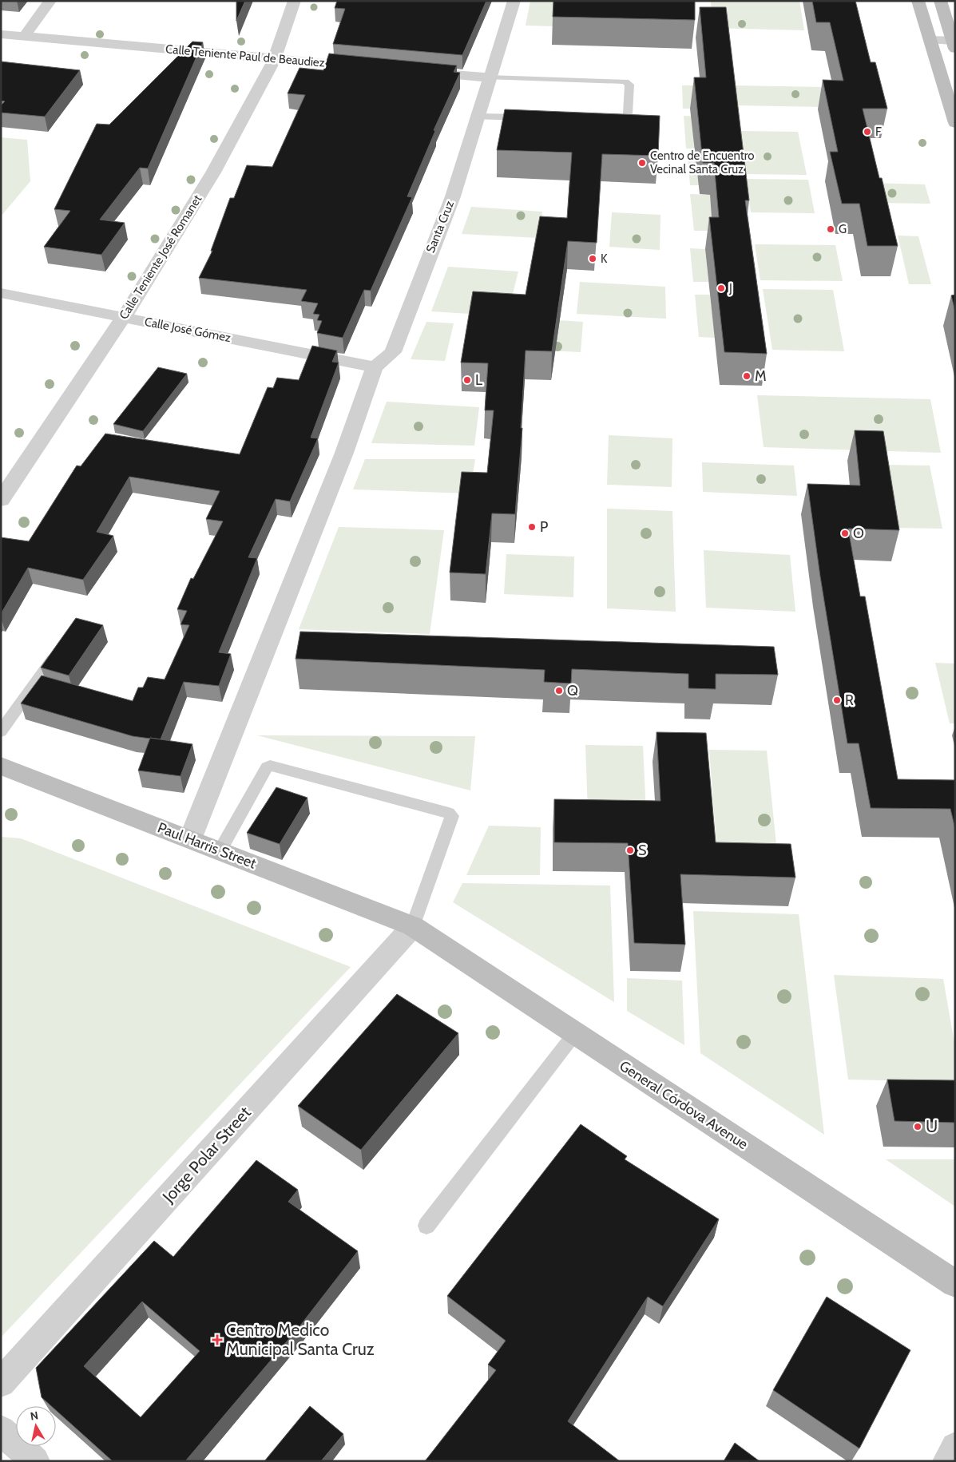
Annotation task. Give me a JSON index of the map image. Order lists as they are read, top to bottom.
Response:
{
  "streets": {
    "street": [
      "Calle Teniente Paul de Beaudiez",
      "Santa Cruz",
      "Calle Teniente José Romanet",
      "Calle José Gómez",
      "Paul Harris Street",
      "General Córdova Avenue",
      "Jorge Polar Street"
    ]
  },
  "crossings": [
    ["Calle Teniente Paul de Beaudiez", "Calle Teniente José Romanet"],
    ["Santa Cruz", "Calle José Gómez"],
    ["Calle Teniente José Romanet", "Calle José Gómez"],
    ["Paul Harris Street", "General Córdova Avenue"],
    ["Paul Harris Street", "Jorge Polar Street"],
    ["General Córdova Avenue", "Jorge Polar Street"]
  ],
  "places": {
    "other": [
      "F",
      "Centro de Encuentro Vecinal Santa Cruz",
      "G",
      "K",
      "J",
      "M",
      "L",
      "P",
      "O",
      "Q",
      "R",
      "S",
      "U"
    ],
    "health": ["Centro Medico Municipal Santa Cruz"]
  },
  "north": "top"
}
